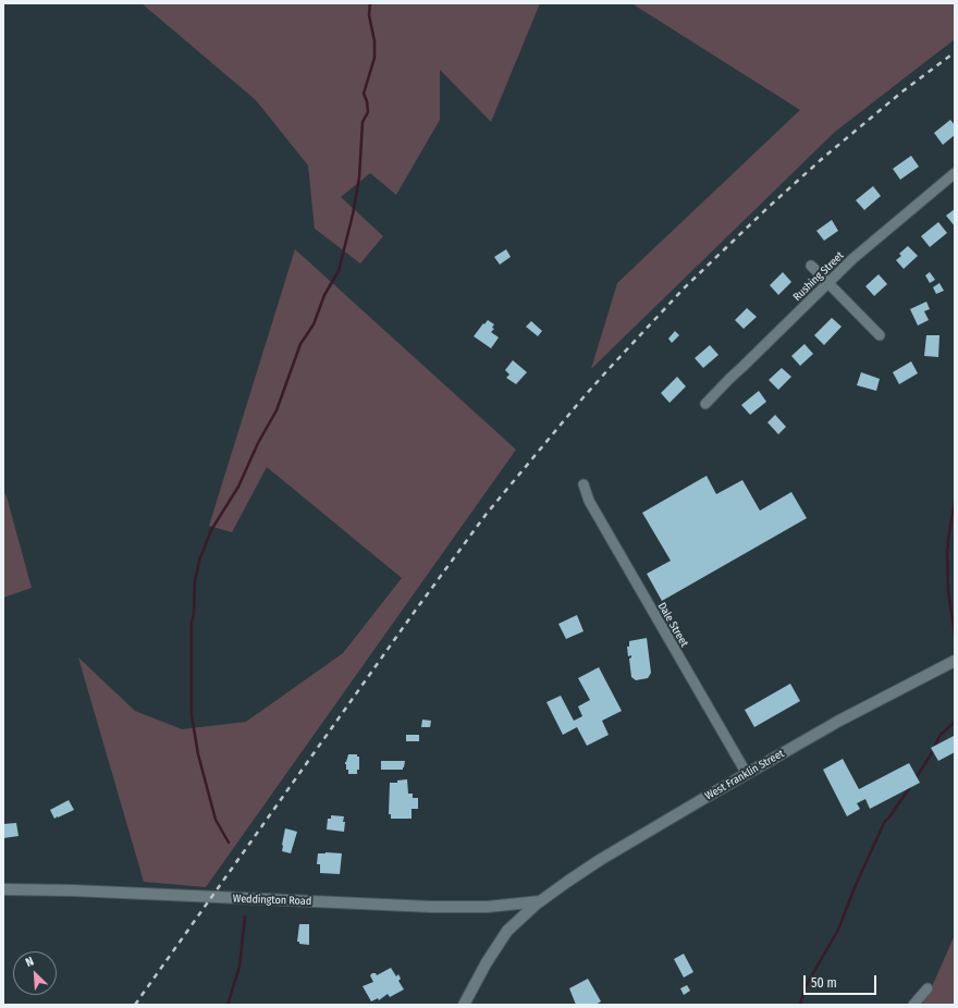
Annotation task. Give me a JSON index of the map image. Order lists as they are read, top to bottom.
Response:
{
  "streets": {
    "main road": ["West Franklin Street", "Weddington Road"],
    "street": ["Rushing Street", "Dale Street"]
  },
  "crossings": [
    ["Dale Street", "West Franklin Street"],
    ["West Franklin Street", "Weddington Road"]
  ],
  "scale_bar": "50 m",
  "north": "top left"
}
